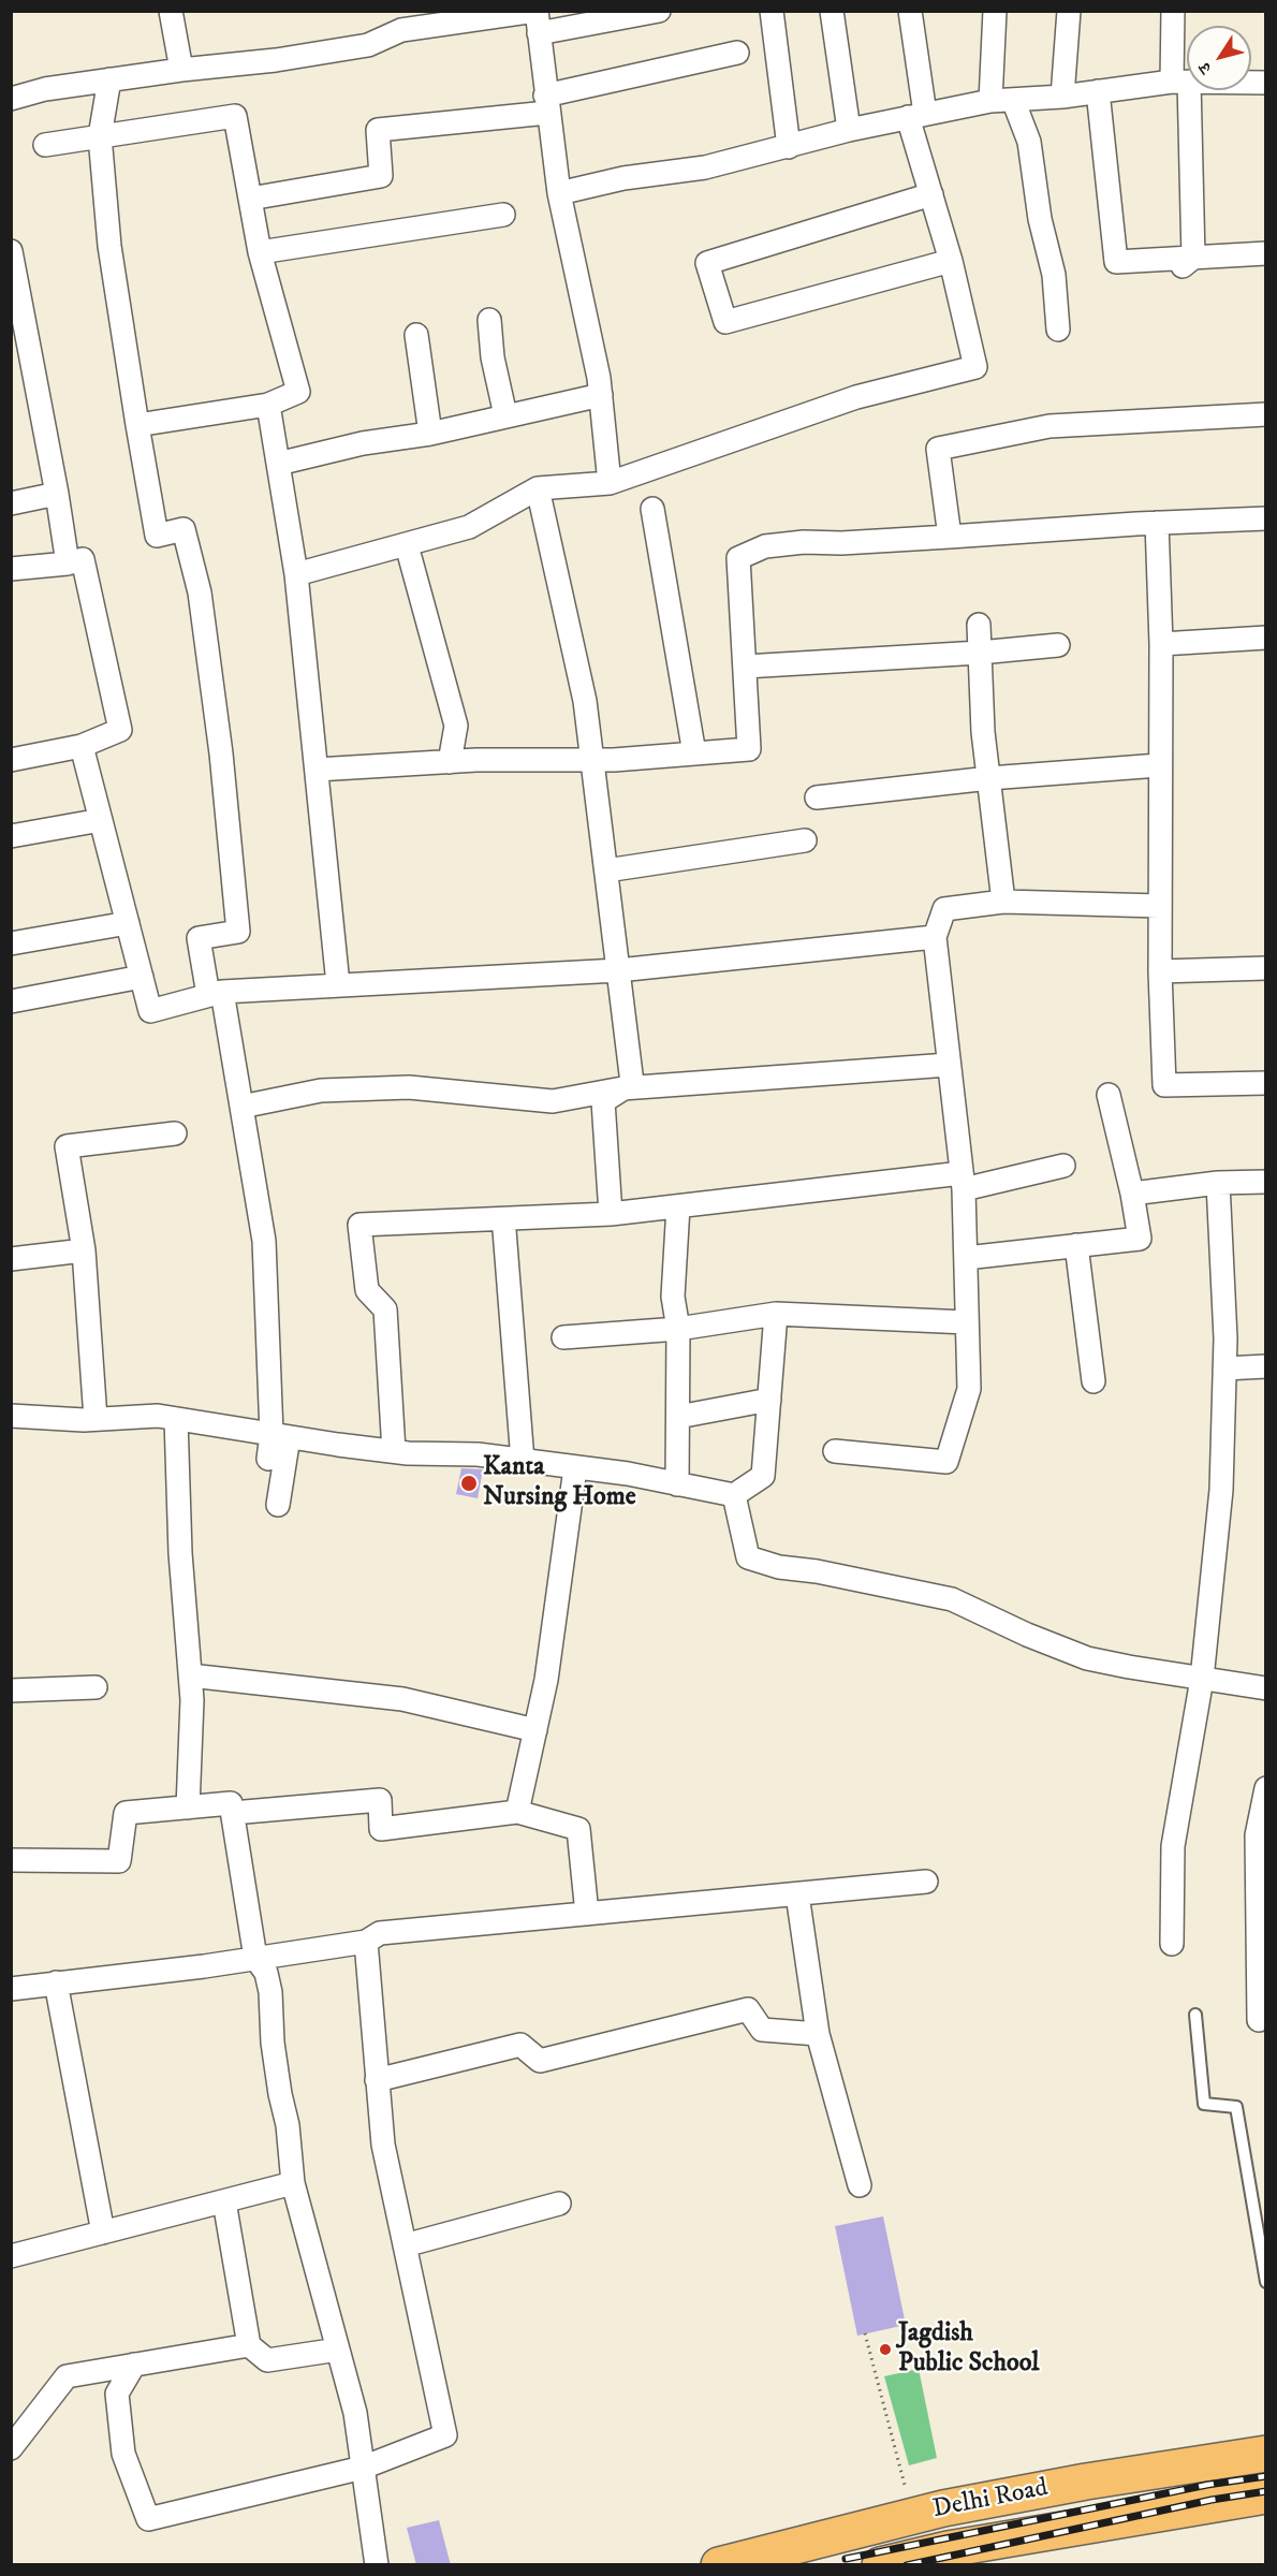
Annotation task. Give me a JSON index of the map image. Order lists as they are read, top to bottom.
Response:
{
  "streets": {
    "main road": ["Delhi Road"]
  },
  "places": ["Kanta Nursing Home", "Jagdish Public School"],
  "north": "bottom left"
}
